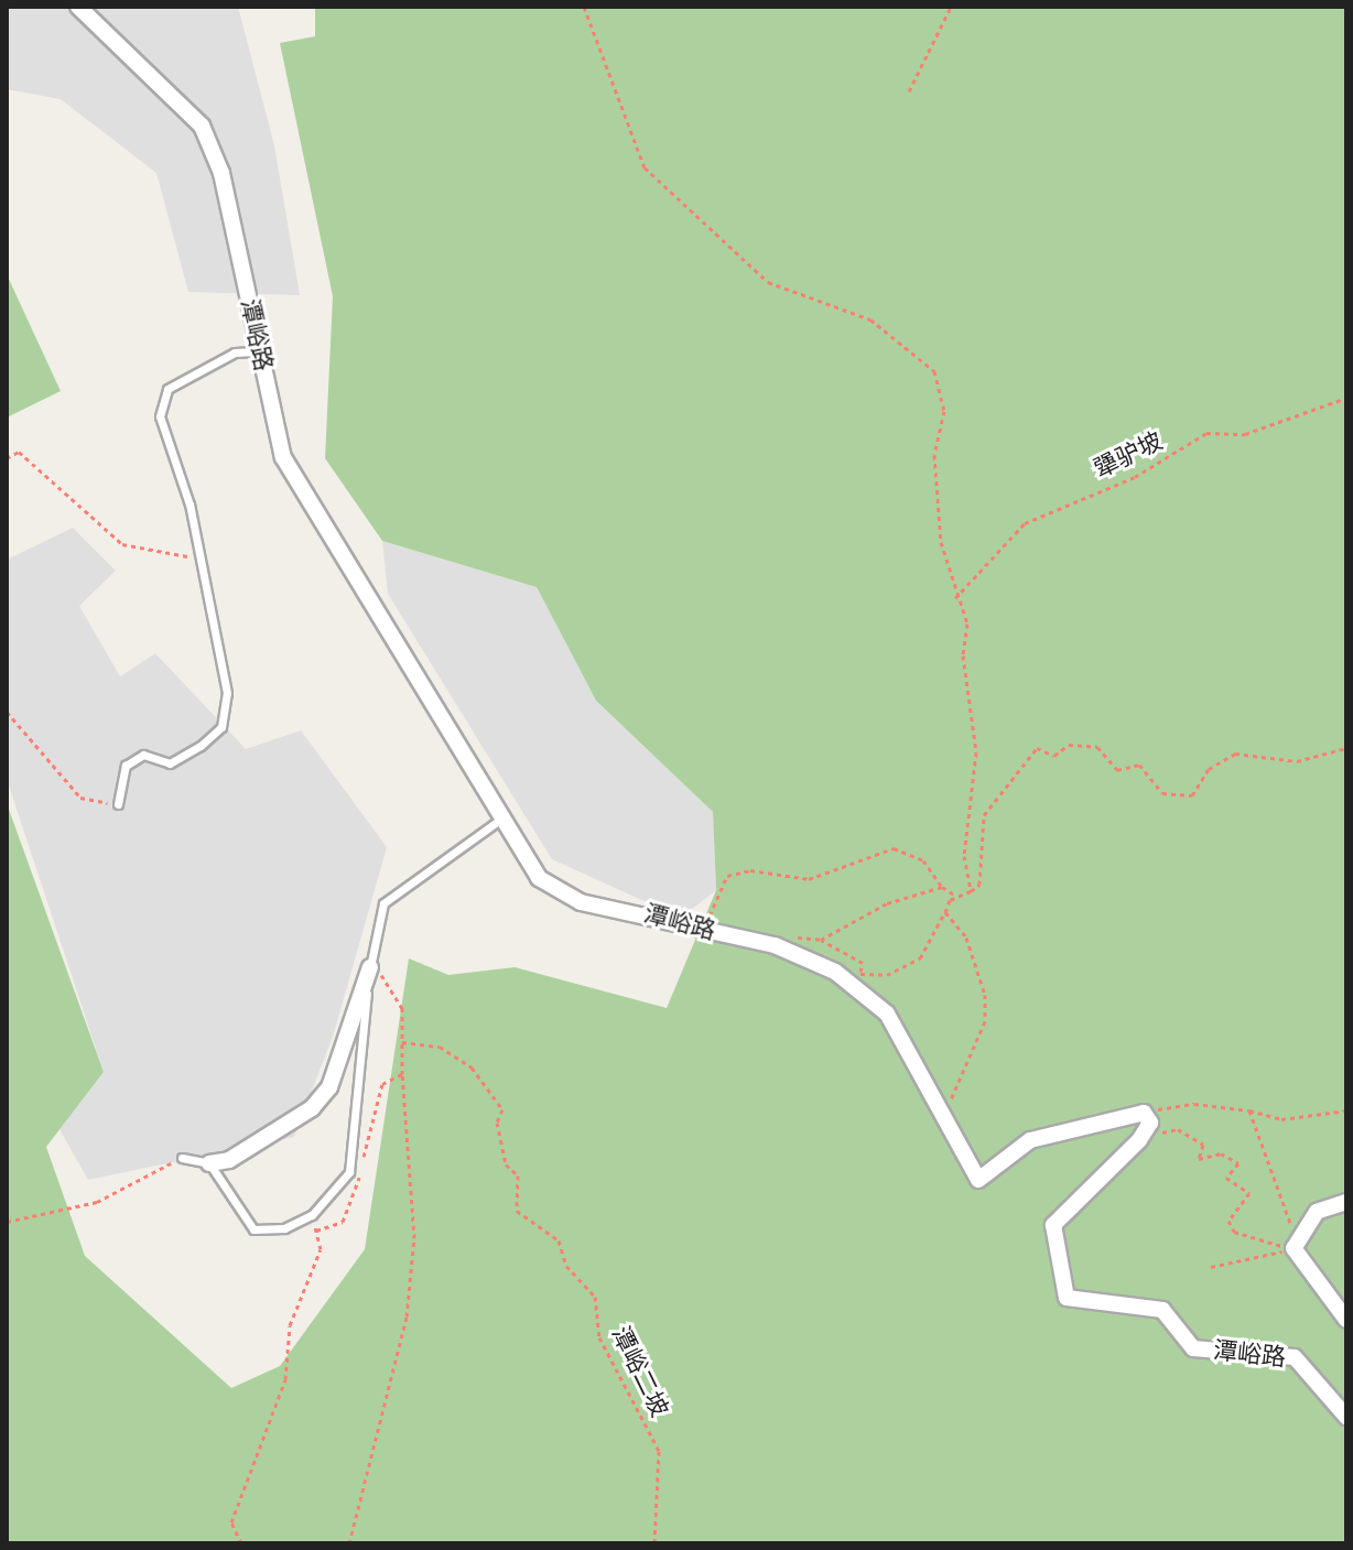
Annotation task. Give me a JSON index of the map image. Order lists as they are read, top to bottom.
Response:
{
  "streets": {
    "street": ["潭峪路"],
    "path": ["犟驴坡", "潭峪二坡"]
  }
}
